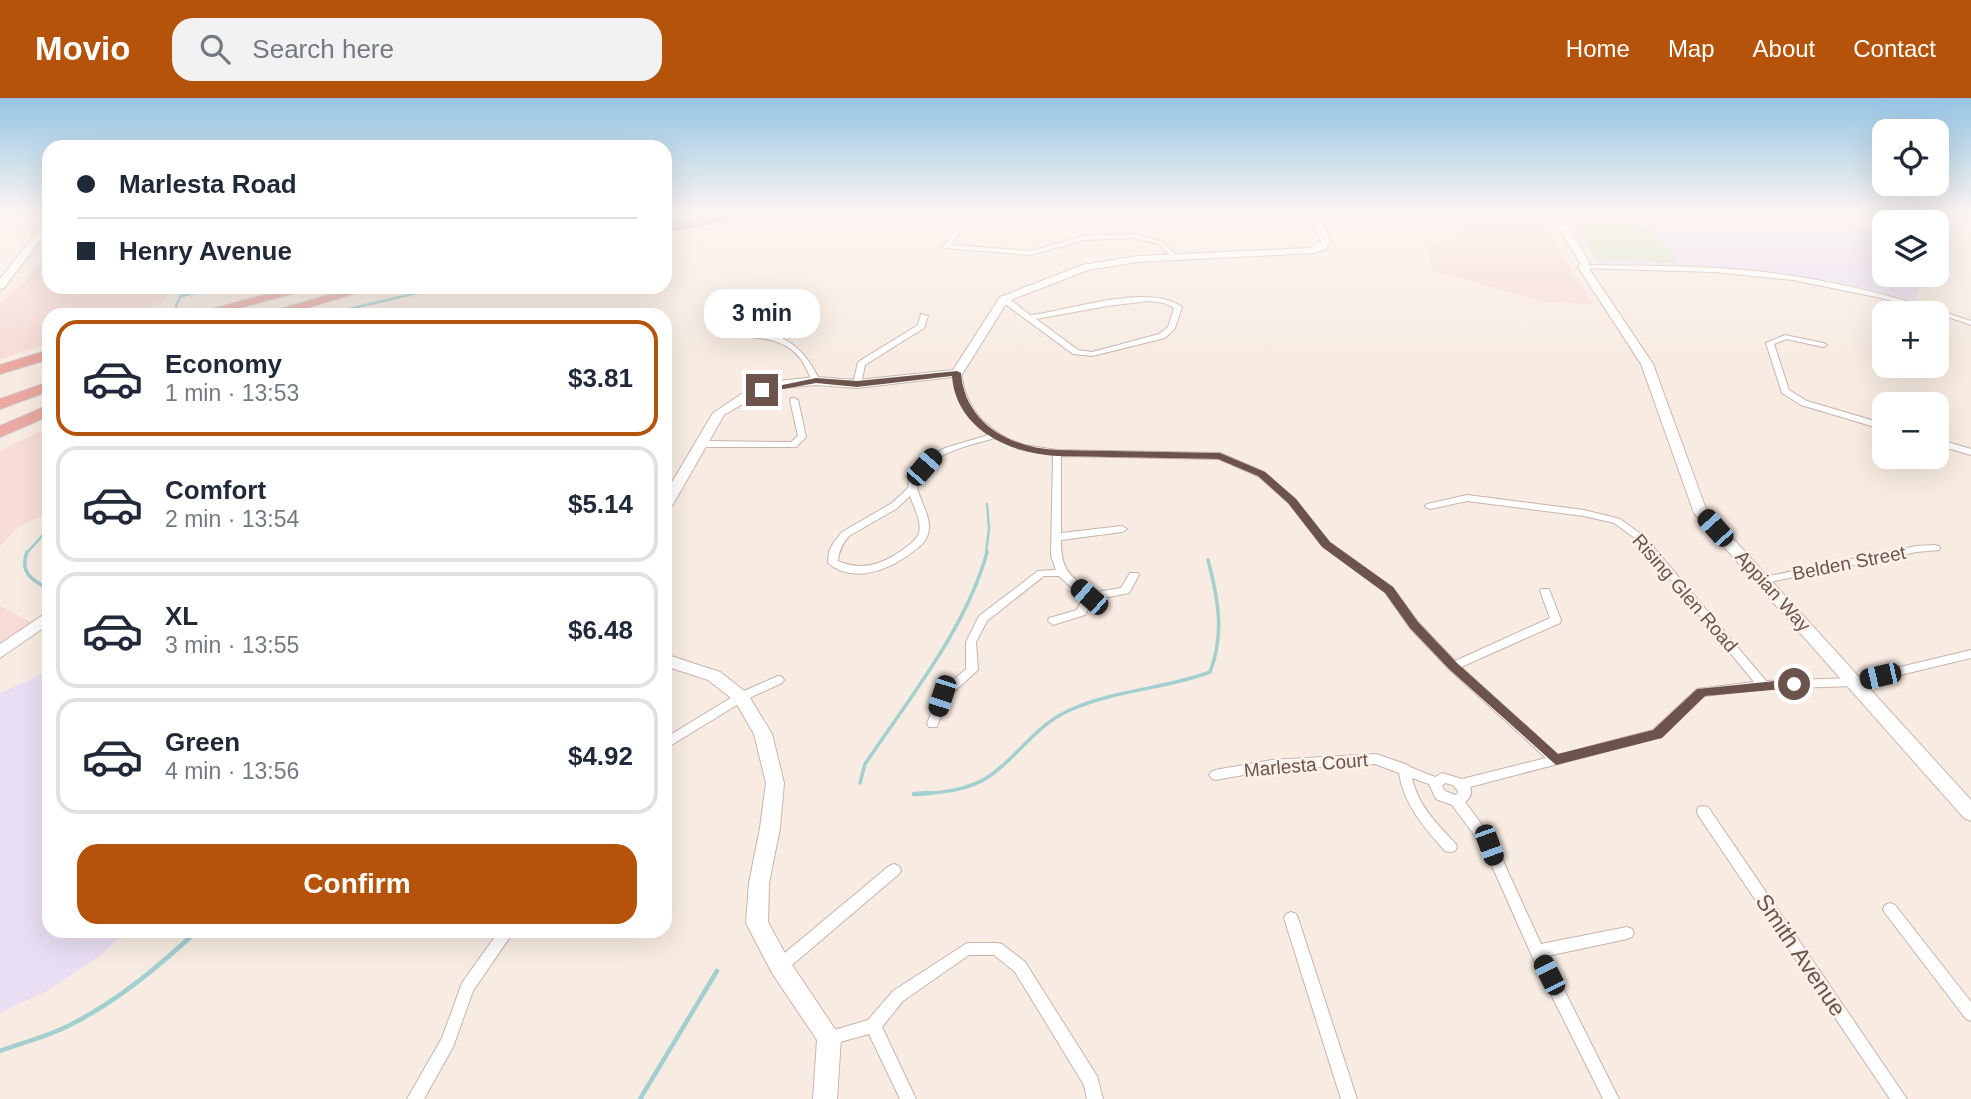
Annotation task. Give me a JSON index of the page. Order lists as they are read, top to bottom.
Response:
{
  "streets": {
    "street": [
      "Belden Street",
      "Appian Way",
      "Rising Glen Road",
      "Marlesta Court",
      "Smith Avenue"
    ]
  },
  "crossings": [
    ["Belden Street", "Appian Way"]
  ],
  "page": {
    "header": "Movio",
    "search": "Search here",
    "nav": [
      "Home",
      "Map",
      "About",
      "Contact"
    ],
    "map_buttons": ["+", "−"],
    "banner": ["Marlesta Road", "Henry Avenue"],
    "bubble": "3 min",
    "list": [
      {
        "name": "Economy",
        "note": "1 min · 13:53",
        "value": "$3.81"
      },
      {
        "name": "Comfort",
        "note": "2 min · 13:54",
        "value": "$5.14"
      },
      {
        "name": "XL",
        "note": "3 min · 13:55",
        "value": "$6.48"
      },
      {
        "name": "Green",
        "note": "4 min · 13:56",
        "value": "$4.92"
      }
    ],
    "buttons": "Confirm"
  }
}
